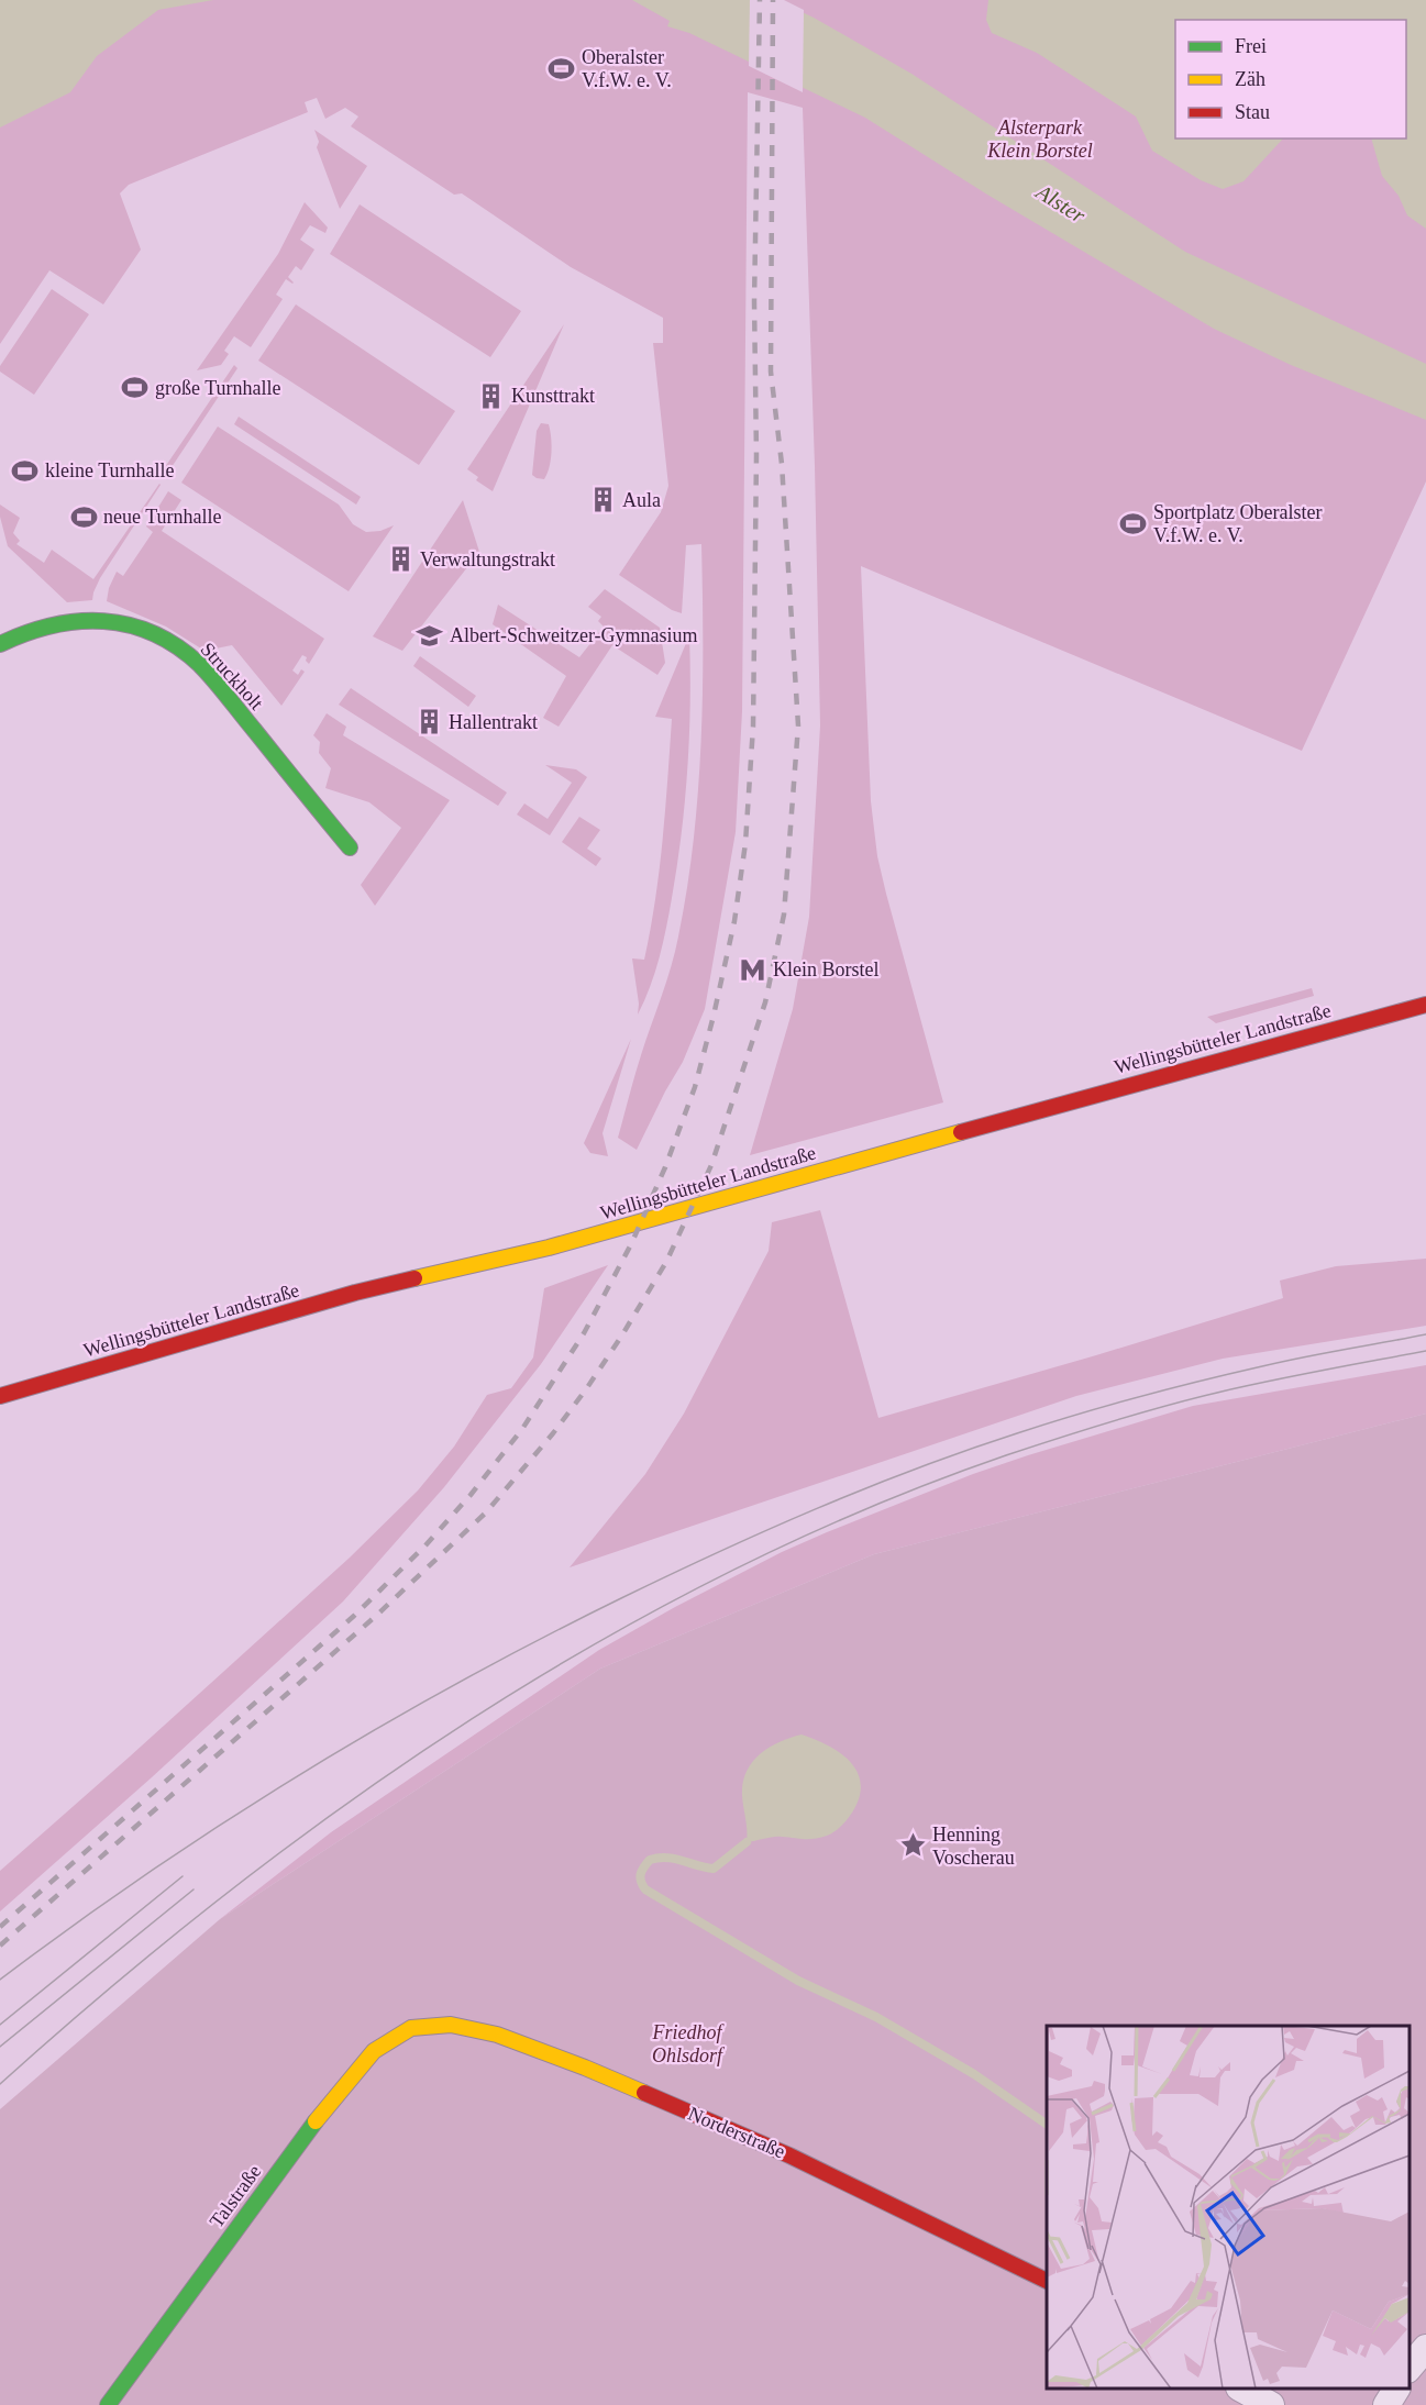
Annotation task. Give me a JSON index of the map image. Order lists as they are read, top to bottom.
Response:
{
  "streets": {
    "street": [
      "Struckholt",
      "Wellingsbütteler Landstraße",
      "Norderstraße",
      "Talstraße"
    ]
  },
  "crossings": [
    ["Norderstraße", "Talstraße"]
  ],
  "water": ["Alster"],
  "parks": ["Alsterpark Klein Borstel", "Friedhof Ohlsdorf"],
  "places": {
    "sports": [
      "Oberalster V.f.W. e. V.",
      "große Turnhalle",
      "kleine Turnhalle",
      "neue Turnhalle",
      "Sportplatz Oberalster V.f.W. e. V."
    ],
    "building": [
      "Kunsttrakt",
      "Aula",
      "Verwaltungstrakt",
      "Hallentrakt"
    ],
    "school or university": ["Albert-Schweitzer-Gymnasium"],
    "metro station": ["Klein Borstel"],
    "place": ["Henning Voscherau"]
  },
  "legend": ["Frei", "Zäh", "Stau"]
}
